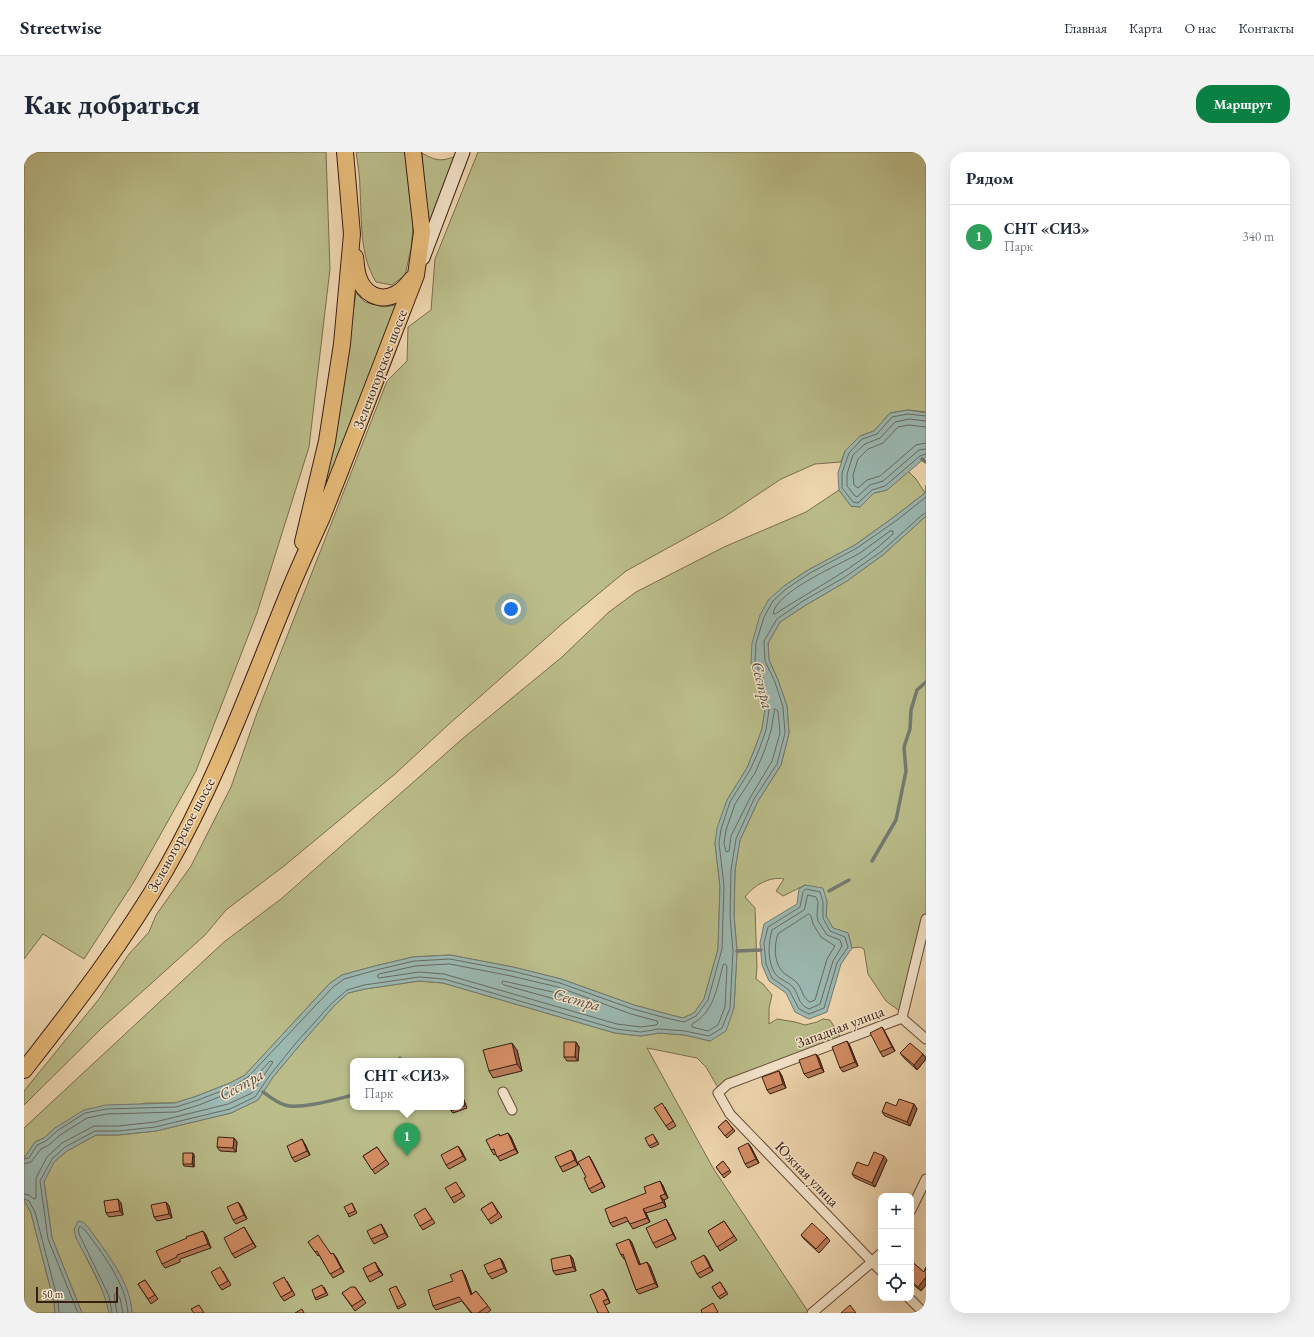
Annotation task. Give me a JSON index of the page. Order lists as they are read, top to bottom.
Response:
{
  "streets": {
    "highway": ["Зеленогорское шоссе"],
    "street": ["Западная улица", "Южная улица"]
  },
  "crossings": [
    ["Западная улица", "Южная улица"]
  ],
  "water": ["Сестра"],
  "scale_bar": "50 m",
  "page": {
    "header": "Streetwise",
    "nav": [
      "Главная",
      "Карта",
      "О нас",
      "Контакты"
    ],
    "buttons": "Маршрут",
    "title": "Как добраться",
    "heading": "Рядом",
    "list": [
      {
        "mark": "1",
        "name": "СНТ «СИЗ»",
        "note": "Парк",
        "value": "340 m"
      }
    ],
    "popup": ["СНТ «СИЗ»", "Парк"],
    "pins": "1",
    "map_buttons": ["+", "−"],
    "scale": "50 m"
  }
}
